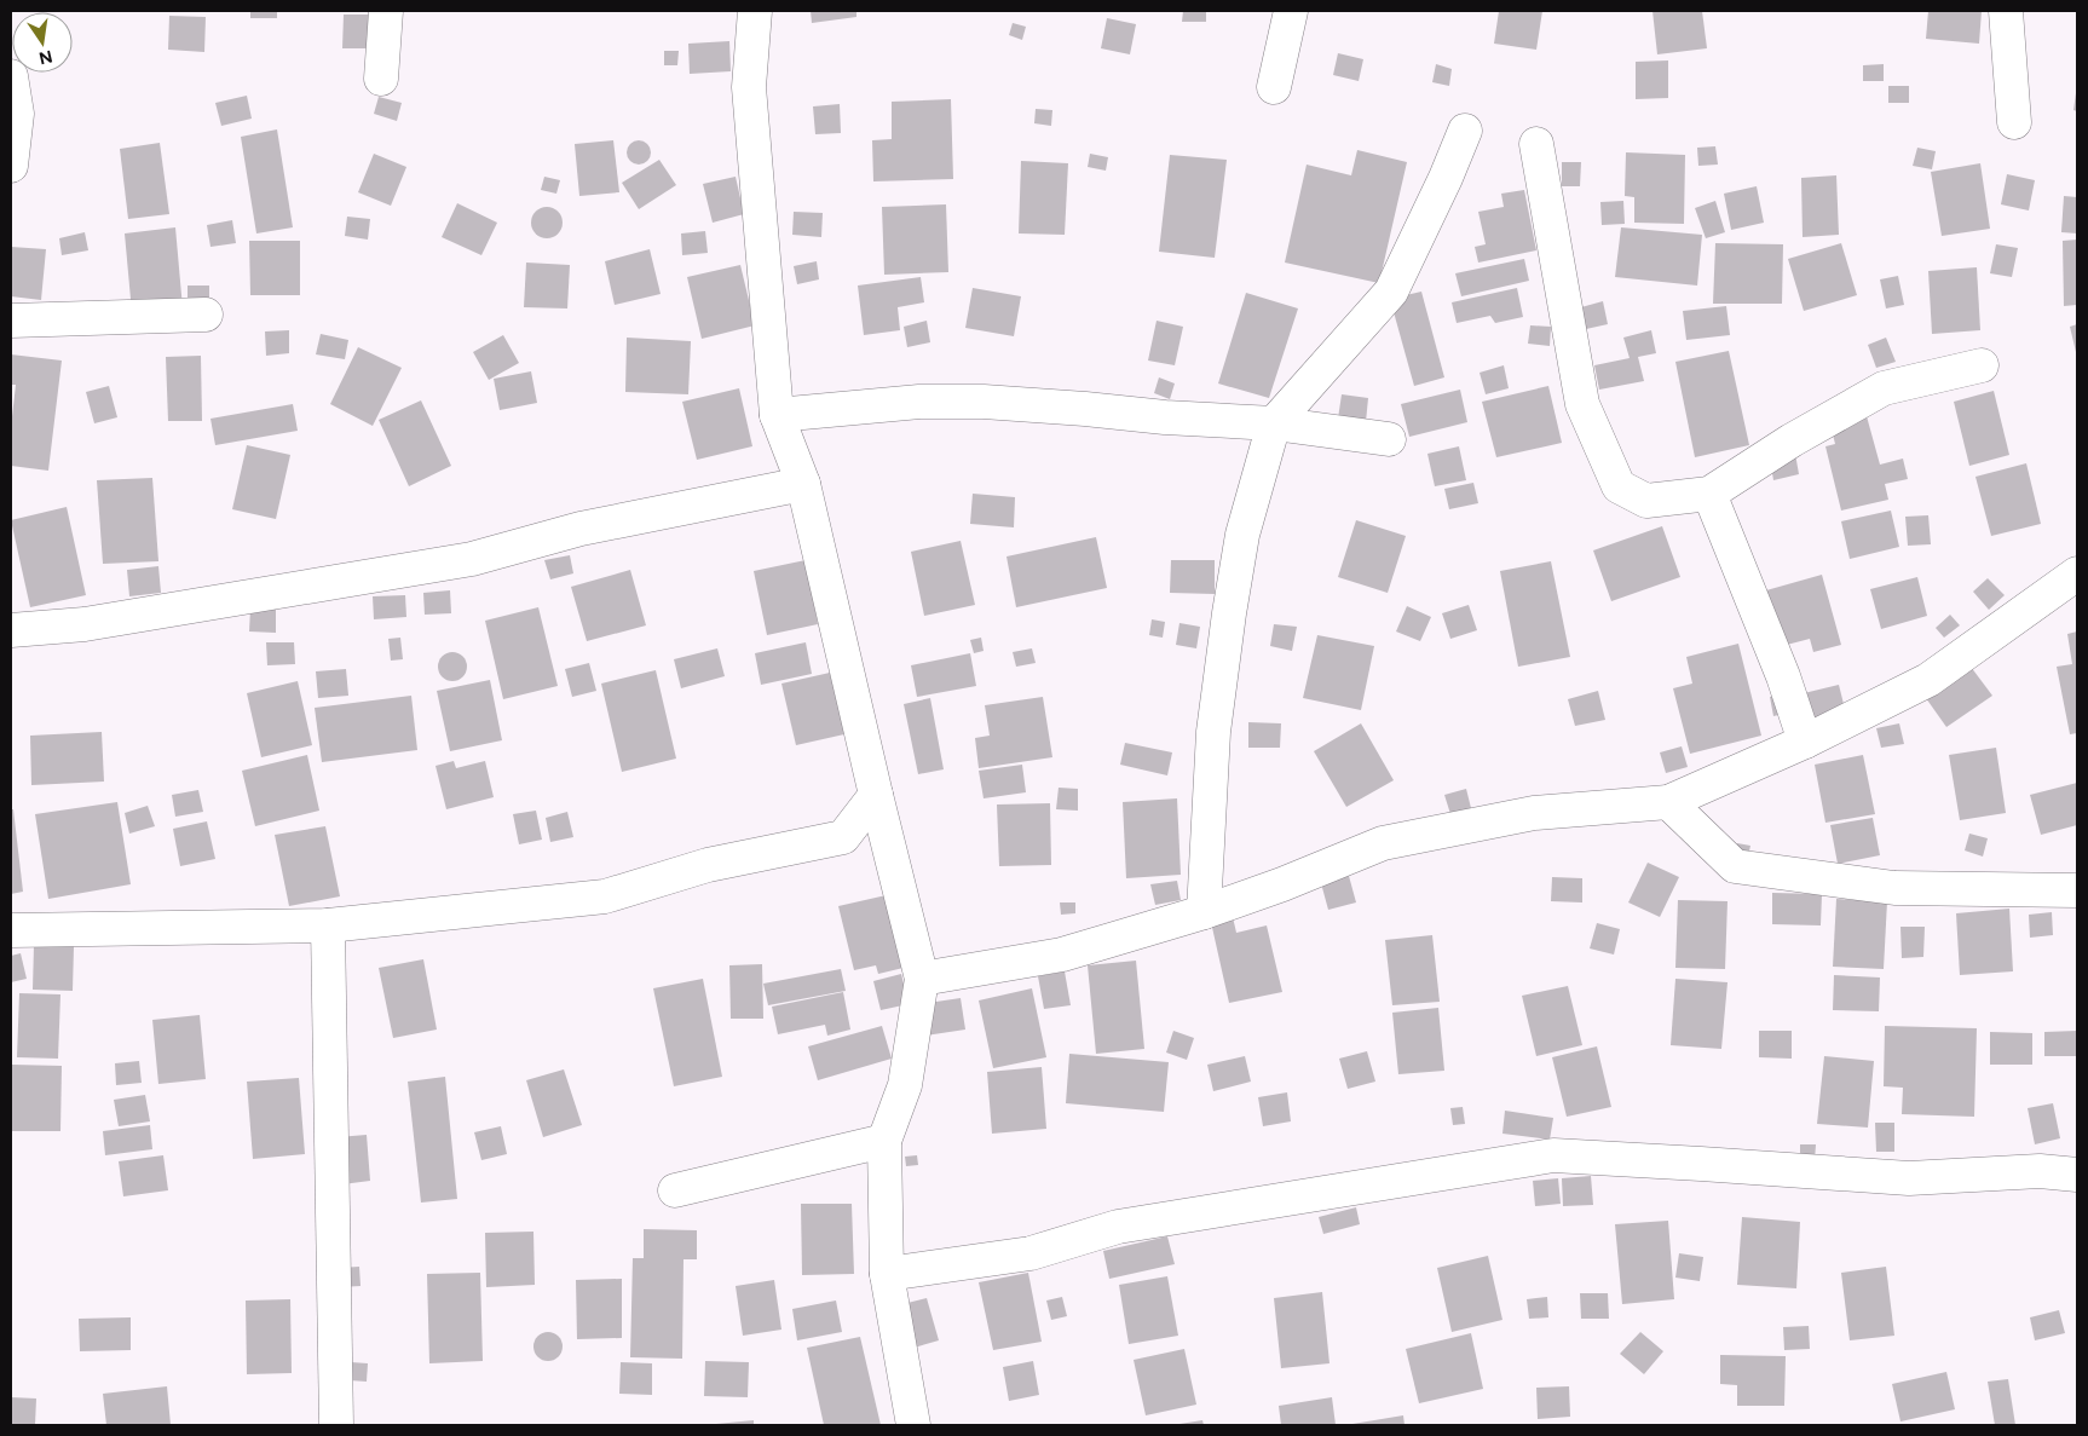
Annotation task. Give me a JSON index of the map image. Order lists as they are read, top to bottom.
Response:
{
  "north": "bottom"
}
